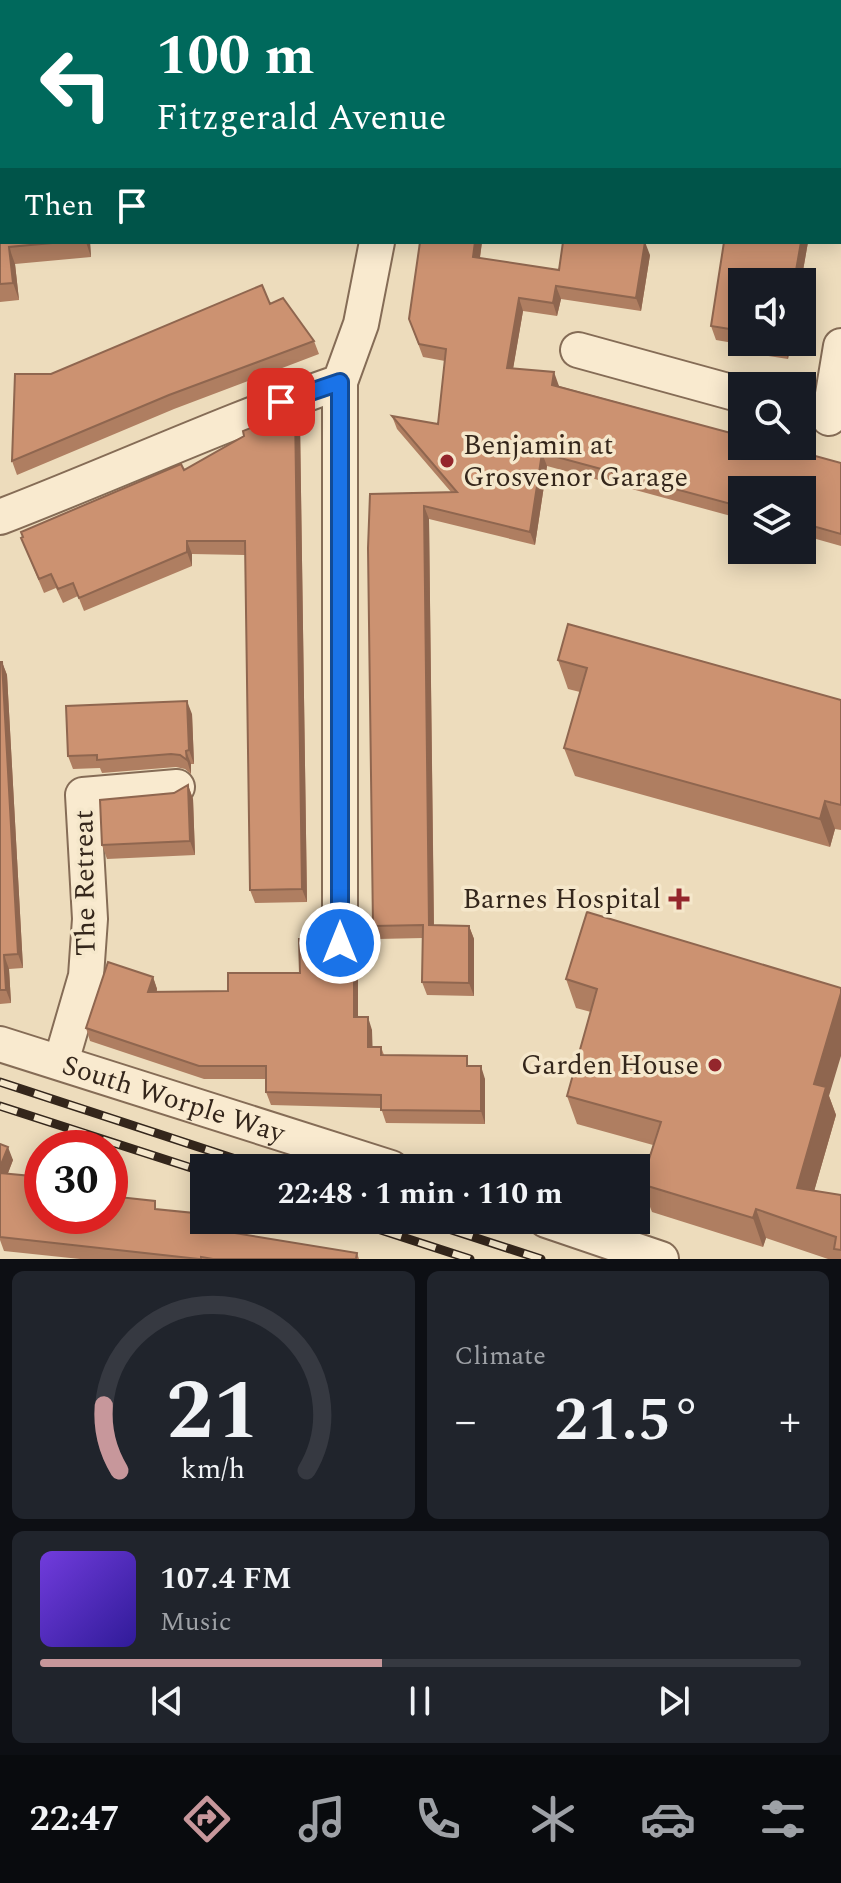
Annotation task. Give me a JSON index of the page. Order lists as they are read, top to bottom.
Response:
{
  "streets": {
    "street": ["The Retreat", "South Worple Way"]
  },
  "crossings": [
    ["The Retreat", "South Worple Way"]
  ],
  "places": {
    "other": ["Benjamin at Grosvenor Garage", "Garden House"],
    "health": ["Barnes Hospital"]
  },
  "page": {
    "turn": ["100 m", "Fitzgerald Avenue"],
    "then": "Then",
    "limit": "30",
    "trip": "22:48 · 1 min · 110 m",
    "tile": "Climate",
    "heat": ["−", "21.5°", "+"],
    "song": ["107.4 FM", "Music"],
    "tabs": "22:47",
    "gauge": ["21", "km/h"]
  }
}
